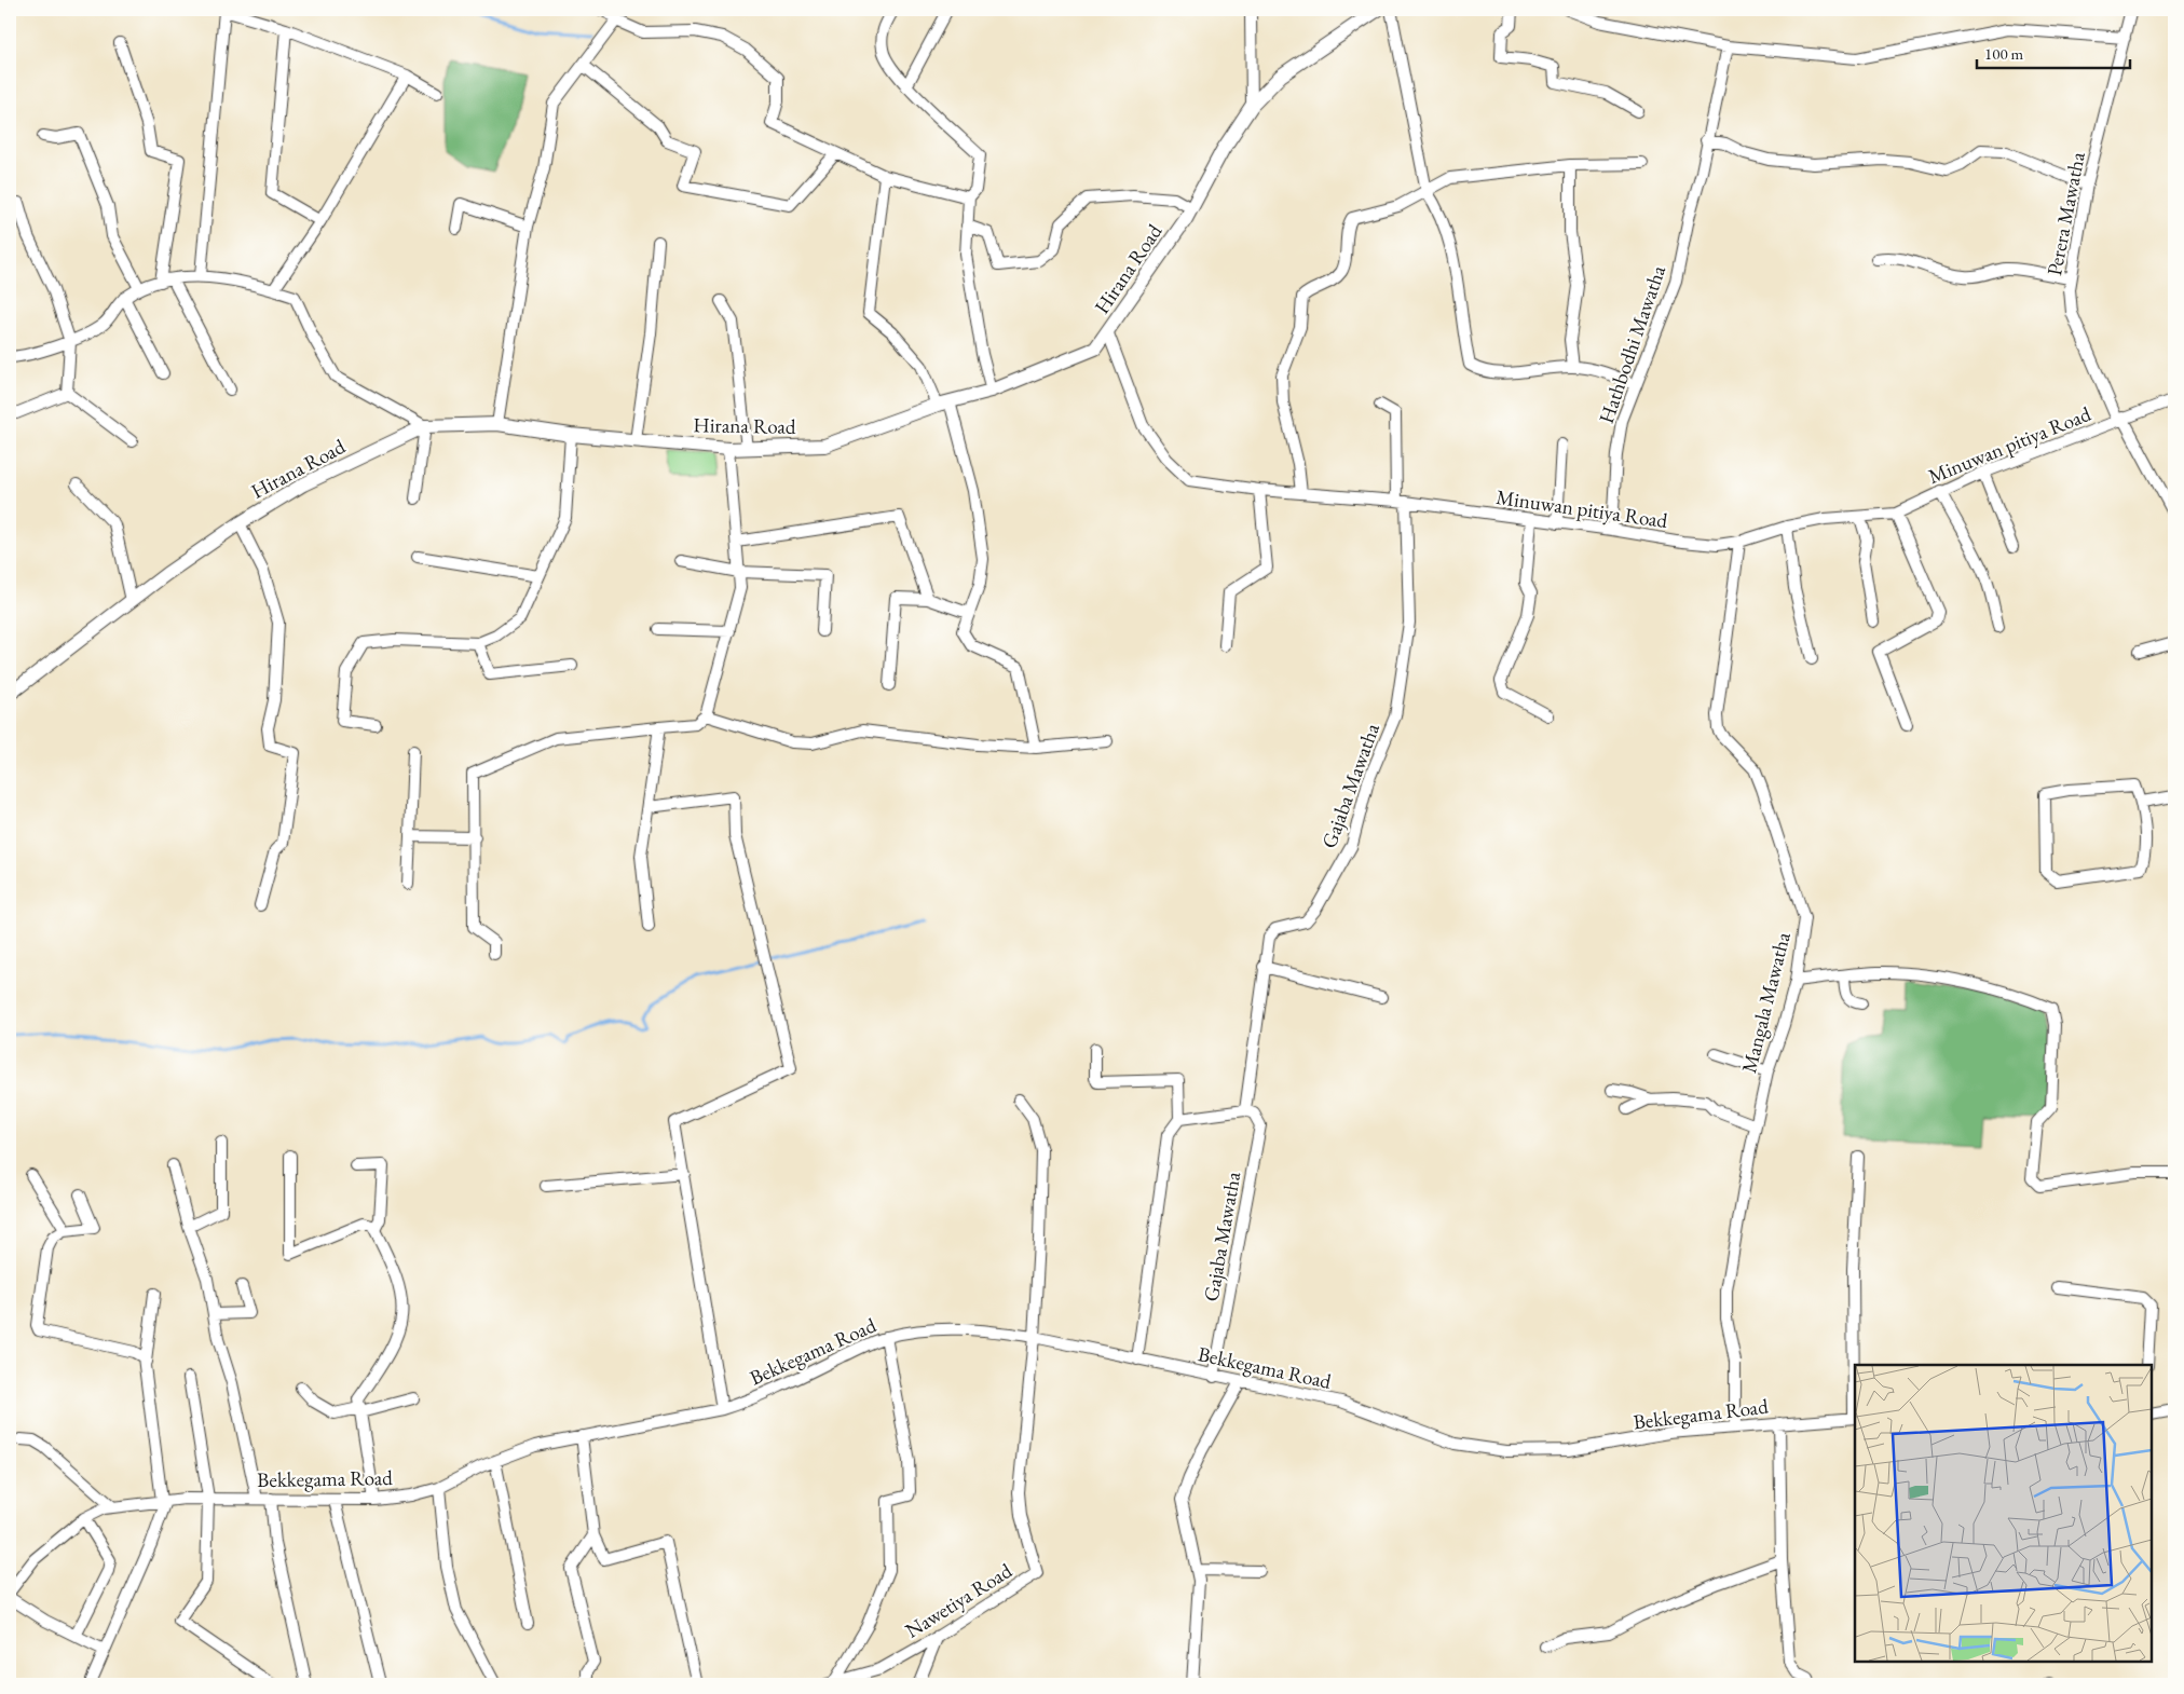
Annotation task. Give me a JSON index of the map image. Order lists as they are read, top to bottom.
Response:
{
  "streets": {
    "street": [
      "Perera Mawatha",
      "Hirana Road",
      "Hathbodhi Mawatha",
      "Minuwan pitiya Road",
      "Gajaba Mawatha",
      "Mangala Mawatha",
      "Bekkegama Road",
      "Nawetiya Road"
    ]
  },
  "crossings": [
    ["Perera Mawatha", "Minuwan pitiya Road"],
    ["Hirana Road", "Minuwan pitiya Road"],
    ["Hathbodhi Mawatha", "Minuwan pitiya Road"],
    ["Minuwan pitiya Road", "Gajaba Mawatha"],
    ["Minuwan pitiya Road", "Mangala Mawatha"],
    ["Gajaba Mawatha", "Bekkegama Road"],
    ["Mangala Mawatha", "Bekkegama Road"],
    ["Bekkegama Road", "Nawetiya Road"]
  ],
  "scale_bar": "100 m"
}
